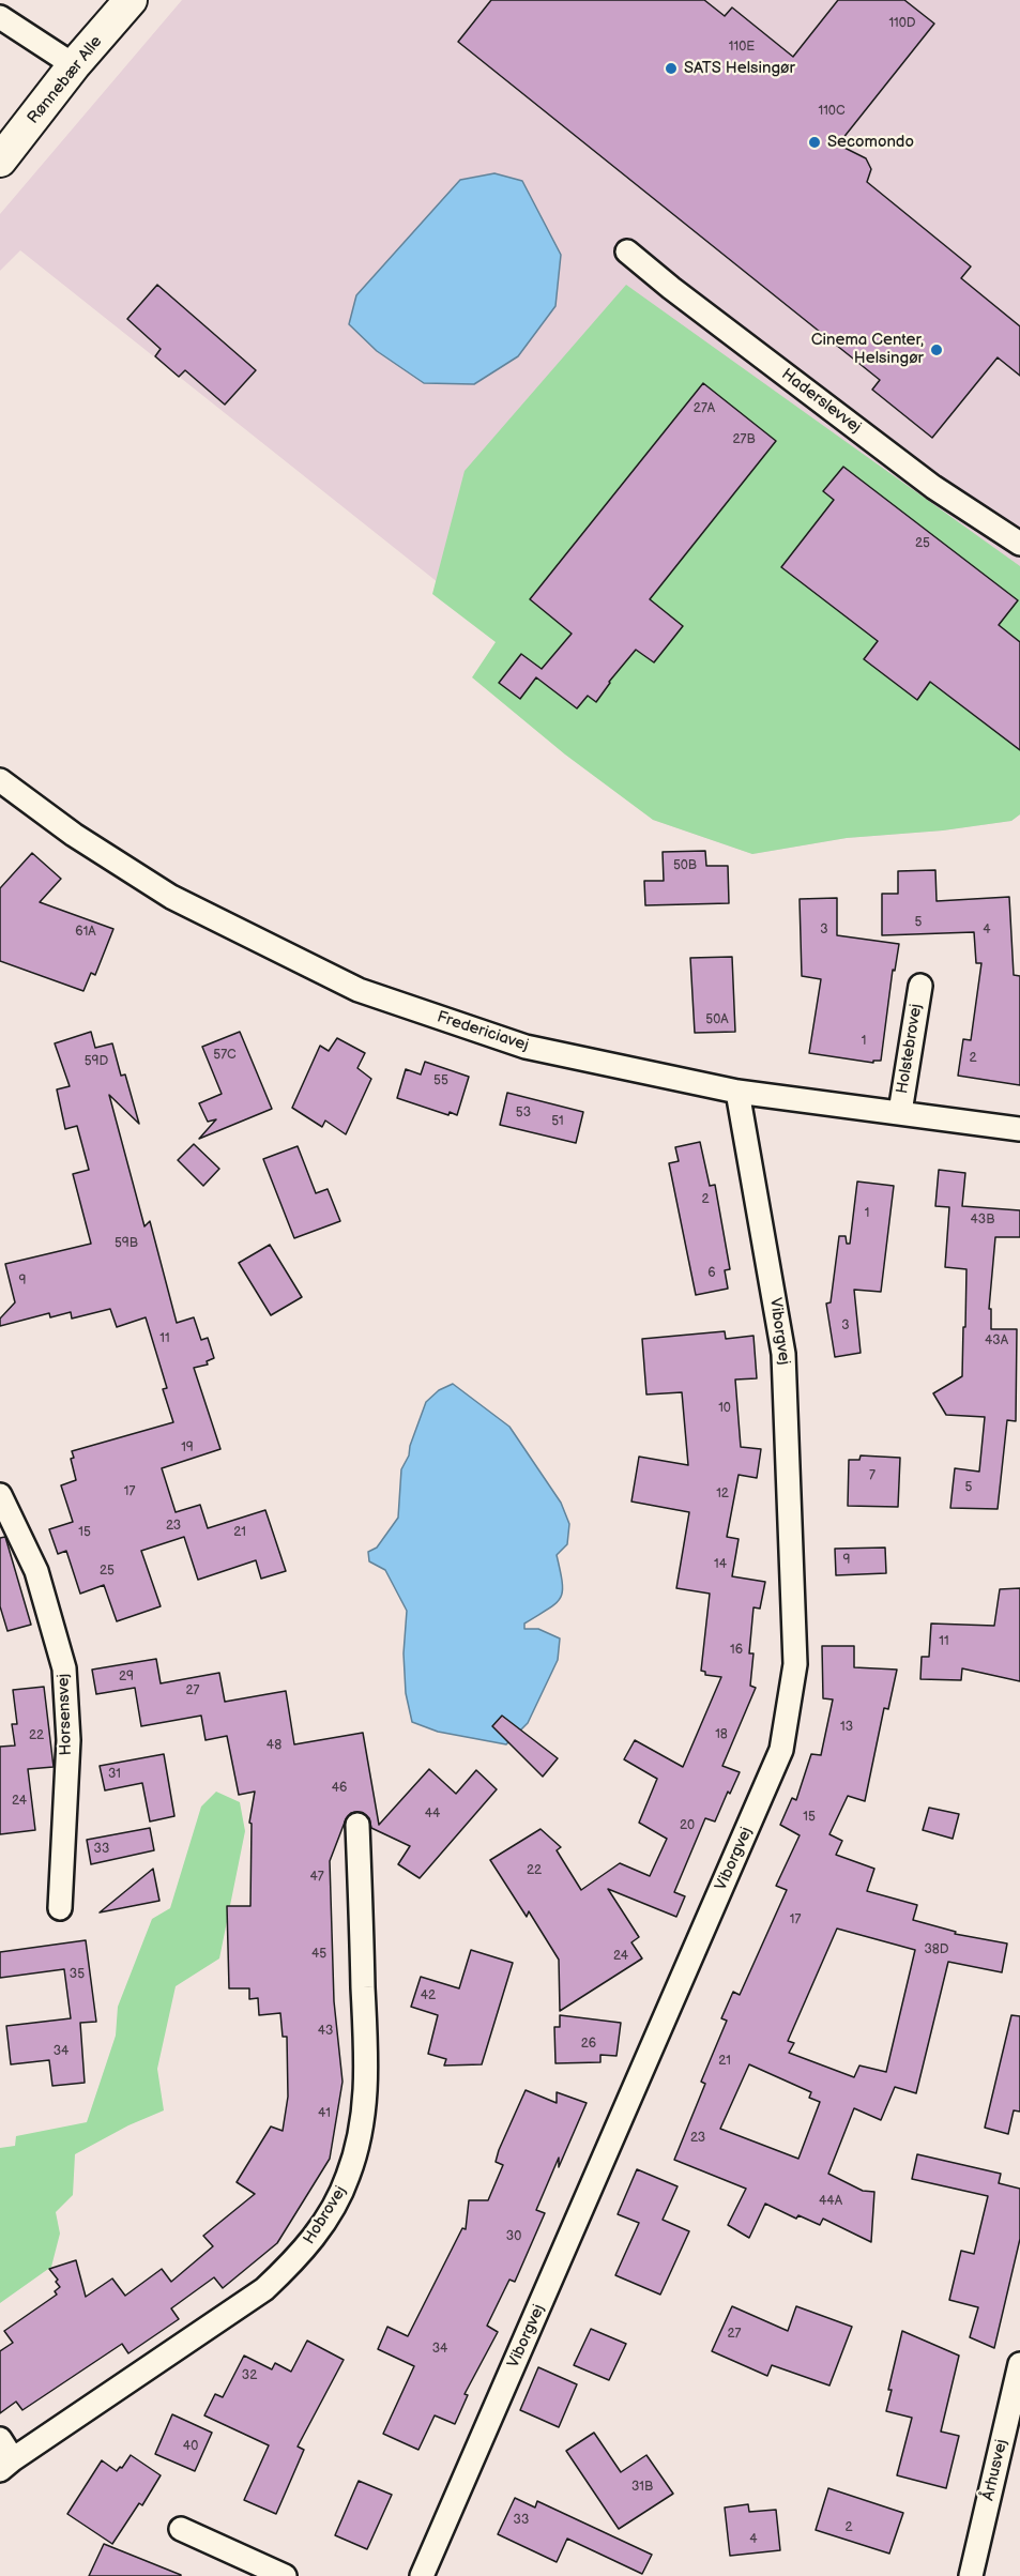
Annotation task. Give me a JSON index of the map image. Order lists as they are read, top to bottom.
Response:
{
  "streets": {
    "main road": ["Rønnebær Alle"],
    "street": [
      "Haderslevvej",
      "Fredericiavej",
      "Holstebrovej",
      "Viborgvej",
      "Horsensvej",
      "Hobrovej",
      "Århusvej"
    ]
  },
  "crossings": [
    ["Fredericiavej", "Holstebrovej"],
    ["Fredericiavej", "Viborgvej"]
  ],
  "places": ["SATS Helsingør", "Secomondo", "Cinema Center, Helsingør"],
  "house_numbers": [
    "110D",
    "110E",
    "110C",
    "27A",
    "27B",
    "25",
    "50B",
    "5",
    "3",
    "4",
    "61A",
    "50A",
    "1",
    "57C",
    "2",
    "59D",
    "55",
    "53",
    "51",
    "2",
    "1",
    "43B",
    "59B",
    "6",
    "9",
    "3",
    "11",
    "43A",
    "10",
    "19",
    "7",
    "5",
    "17",
    "12",
    "23",
    "15",
    "21",
    "9",
    "14",
    "25",
    "11",
    "16",
    "29",
    "27",
    "13",
    "18",
    "22",
    "48",
    "31",
    "46",
    "24",
    "44",
    "15",
    "20",
    "33",
    "22",
    "47",
    "17",
    "38D",
    "45",
    "24",
    "35",
    "42",
    "43",
    "26",
    "34",
    "21",
    "41",
    "23",
    "44A",
    "30",
    "27",
    "34",
    "32",
    "40",
    "31B",
    "33",
    "2",
    "4"
  ]
}
